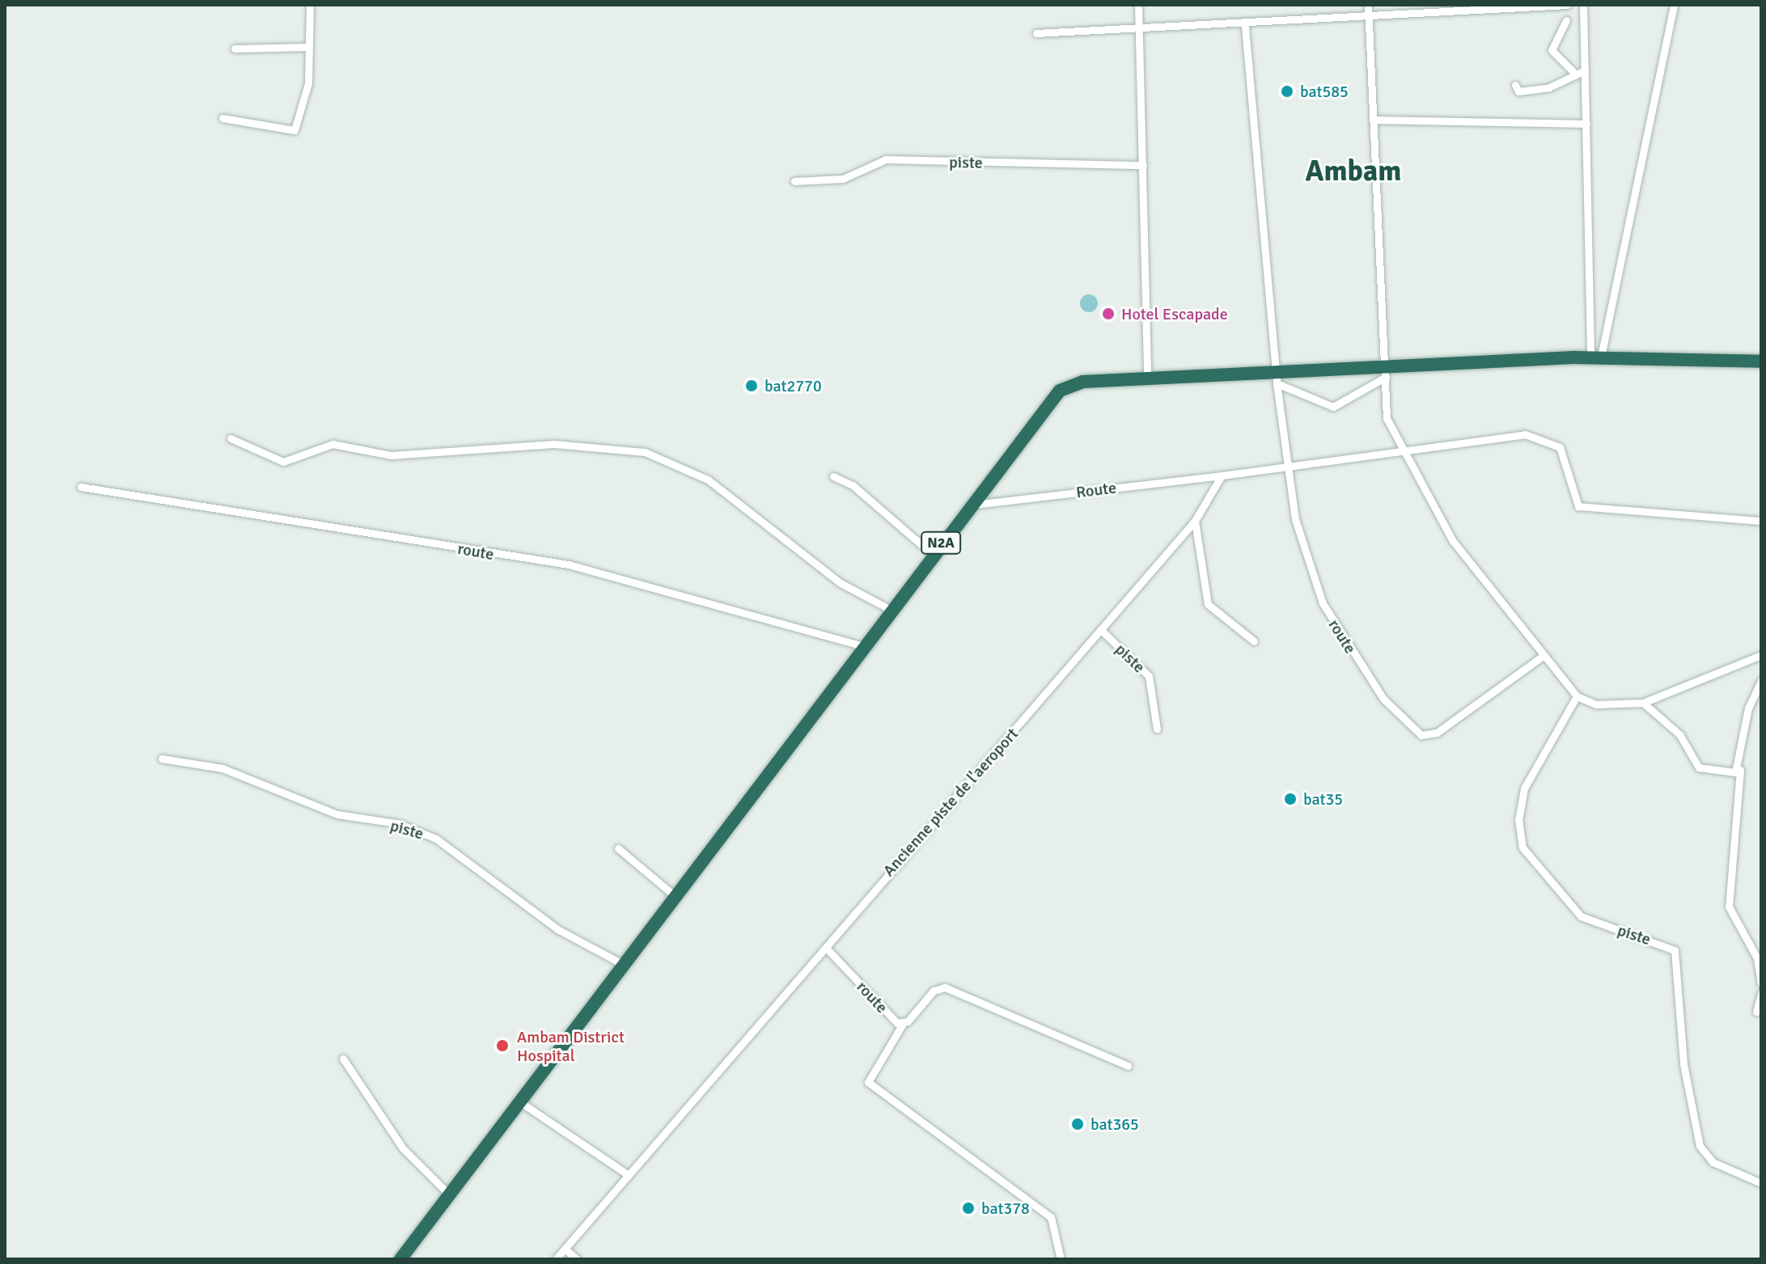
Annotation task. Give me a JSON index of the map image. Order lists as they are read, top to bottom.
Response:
{
  "streets": {
    "highway": ["N2A"],
    "street": [
      "piste",
      "Route",
      "route",
      "Ancienne piste de l'aeroport"
    ]
  },
  "crossings": [
    ["piste", "N2A"],
    ["piste", "Ancienne piste de l'aeroport"],
    ["Route", "N2A"],
    ["Route", "Ancienne piste de l'aeroport"],
    ["N2A", "route"],
    ["route", "Ancienne piste de l'aeroport"]
  ],
  "districts": ["Ambam"],
  "places": [
    "bat585",
    "Hotel Escapade",
    "bat2770",
    "bat35",
    "Ambam District Hospital",
    "bat365",
    "bat378"
  ]
}
